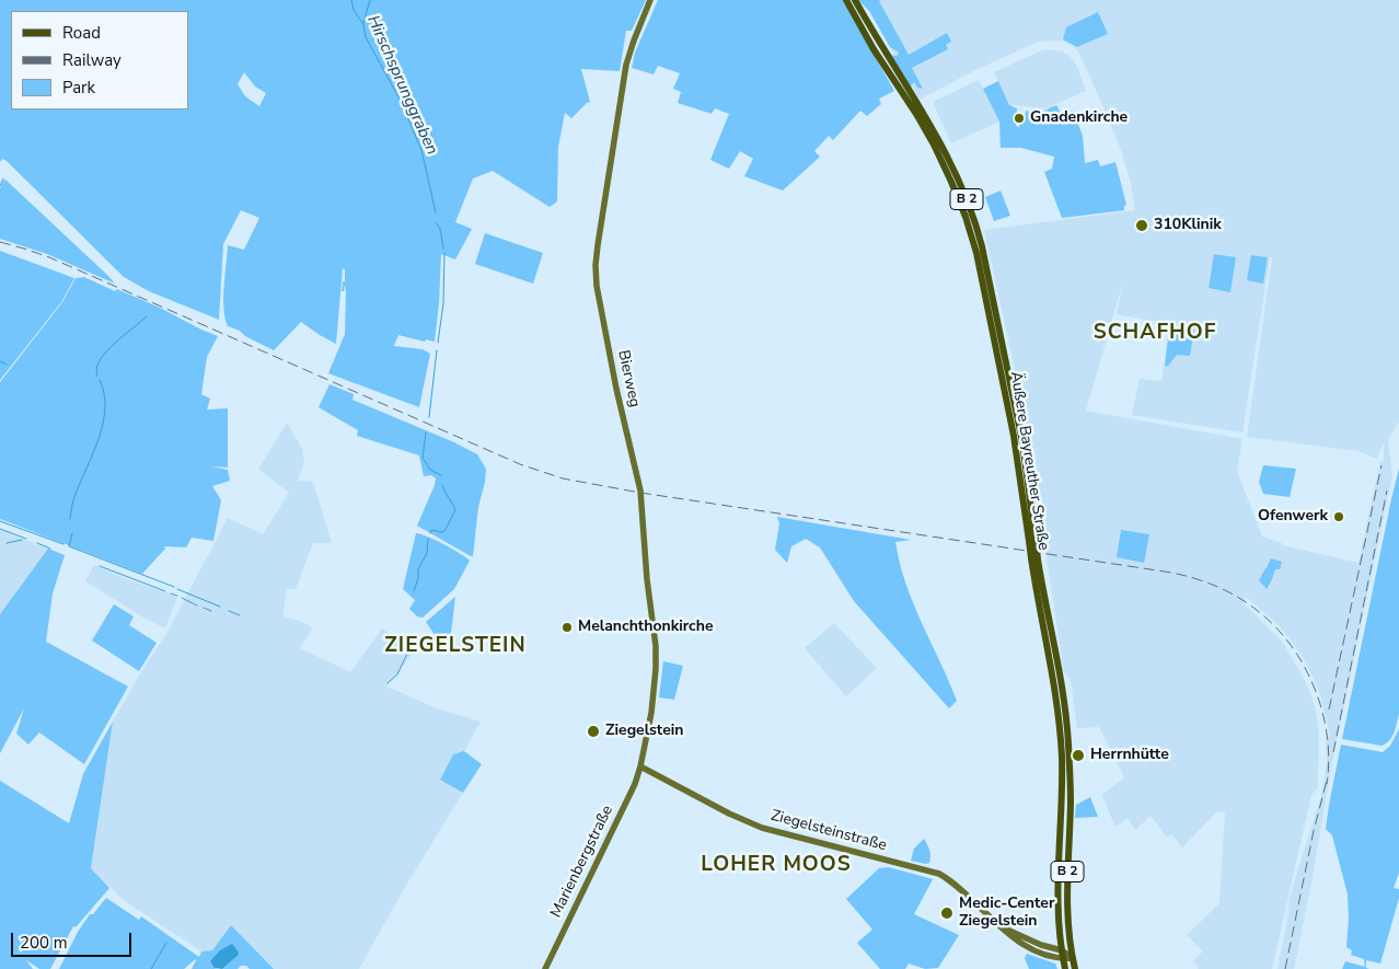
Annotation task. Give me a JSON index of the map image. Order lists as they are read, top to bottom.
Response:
{
  "streets": {
    "main road": [
      "B 2",
      "Bierweg",
      "Äußere Bayreuther Straße",
      "Ziegelsteinstraße",
      "Marienbergstraße"
    ]
  },
  "crossings": [
    ["Bierweg", "Ziegelsteinstraße"],
    ["Bierweg", "Marienbergstraße"],
    ["Äußere Bayreuther Straße", "Ziegelsteinstraße"],
    ["Ziegelsteinstraße", "Marienbergstraße"]
  ],
  "districts": ["SCHAFHOF", "ZIEGELSTEIN", "LOHER MOOS"],
  "water": ["Hirschsprunggraben"],
  "places": [
    "Gnadenkirche",
    "310Klinik",
    "Ofenwerk",
    "Melanchthonkirche",
    "Ziegelstein",
    "Herrnhütte",
    "Medic-Center Ziegelstein"
  ],
  "legend": ["Road", "Railway", "Park"],
  "scale_bar": "200 m"
}
